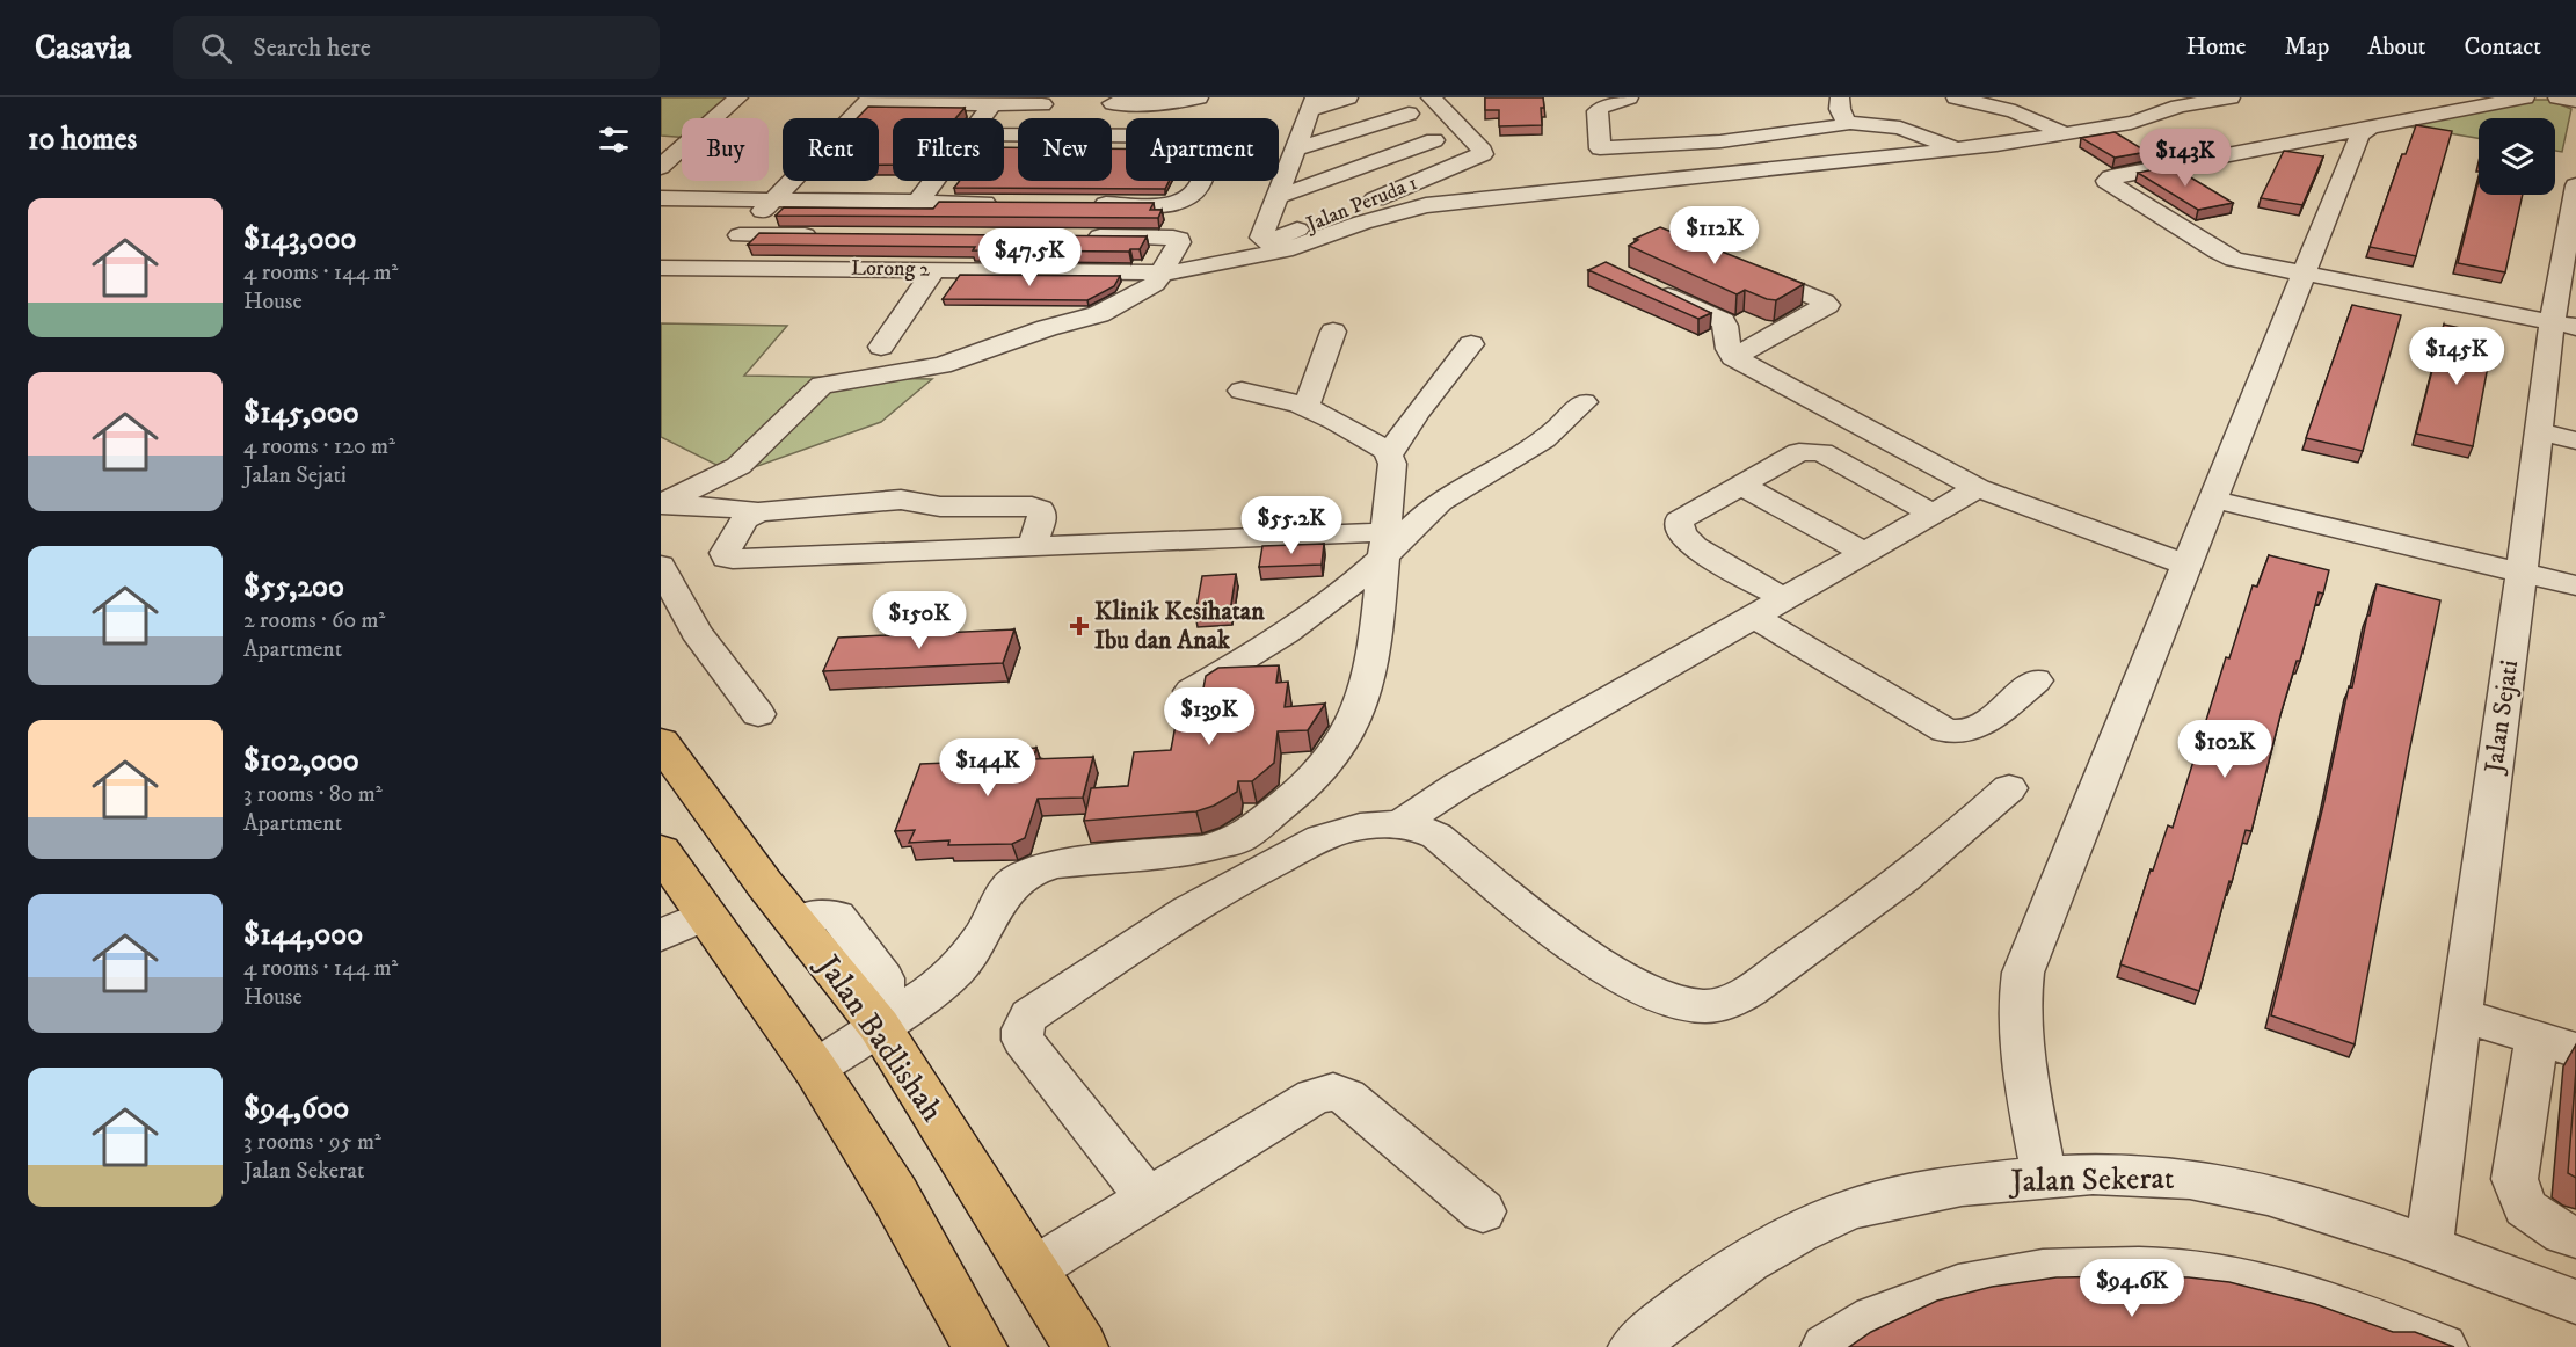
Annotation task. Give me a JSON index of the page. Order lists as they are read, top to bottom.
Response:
{
  "streets": {
    "main road": ["Jalan Badlishah"],
    "street": [
      "Jalan Peruda 1",
      "Lorong 2",
      "Jalan Sejati",
      "Jalan Sekerat"
    ]
  },
  "crossings": [
    ["Jalan Sejati", "Jalan Sekerat"]
  ],
  "places": {
    "health": ["Klinik Kesihatan Ibu dan Anak"]
  },
  "page": {
    "header": "Casavia",
    "search": "Search here",
    "nav": [
      "Home",
      "Map",
      "About",
      "Contact"
    ],
    "heading": "10 homes",
    "chip": [
      "Buy",
      "Rent",
      "Filters",
      "New",
      "Apartment"
    ],
    "price": [
      "$143K",
      "$112K",
      "$47.5K",
      "$145K",
      "$55.2K",
      "$150K",
      "$139K",
      "$102K",
      "$144K",
      "$94.6K"
    ],
    "list": [
      {
        "name": "$143,000",
        "note": "4 rooms · 144 m² · House"
      },
      {
        "name": "$145,000",
        "note": "4 rooms · 120 m² · Jalan Sejati"
      },
      {
        "name": "$55,200",
        "note": "2 rooms · 60 m² · Apartment"
      },
      {
        "name": "$102,000",
        "note": "3 rooms · 80 m² · Apartment"
      },
      {
        "name": "$144,000",
        "note": "4 rooms · 144 m² · House"
      },
      {
        "name": "$94,600",
        "note": "3 rooms · 95 m² · Jalan Sekerat"
      }
    ]
  }
}
